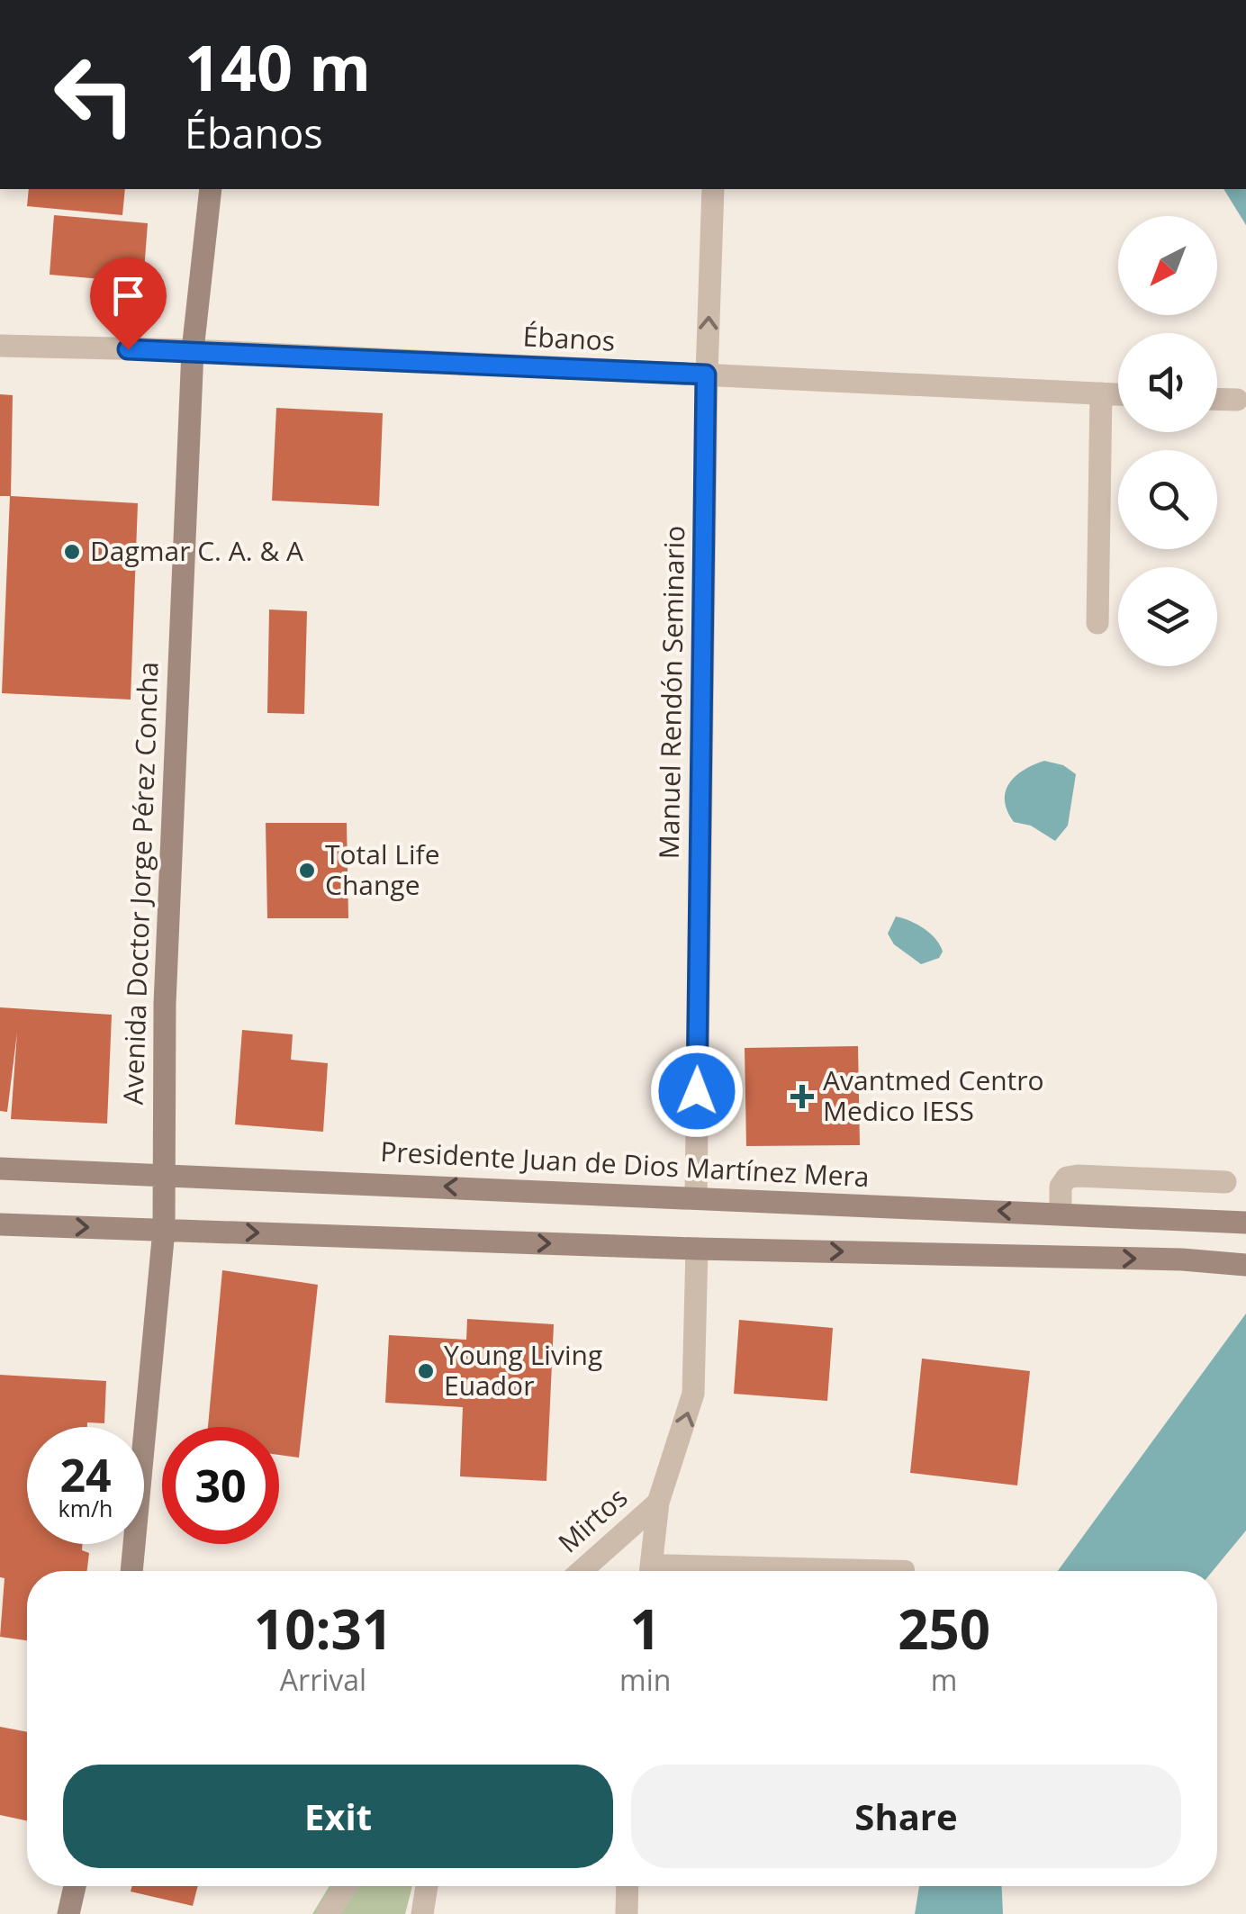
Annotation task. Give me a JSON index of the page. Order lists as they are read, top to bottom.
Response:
{
  "streets": {
    "main road": ["Avenida Doctor Jorge Pérez Concha", "Presidente Juan de Dios Martínez Mera"],
    "street": ["Ébanos", "Manuel Rendón Seminario", "Mirtos"]
  },
  "crossings": [
    ["Ébanos", "Manuel Rendón Seminario"],
    ["Ébanos", "Avenida Doctor Jorge Pérez Concha"],
    ["Manuel Rendón Seminario", "Presidente Juan de Dios Martínez Mera"],
    ["Avenida Doctor Jorge Pérez Concha", "Presidente Juan de Dios Martínez Mera"]
  ],
  "places": {
    "other": ["Dagmar C. A. & A", "Total Life Change", "Young Living Euador"],
    "health": ["Avantmed Centro Medico IESS"]
  },
  "north": "bottom left",
  "page": {
    "turn": ["140 m", "Ébanos"],
    "speed": "24 km/h",
    "limit": "30",
    "eta": [
      "10:31",
      "Arrival",
      "1",
      "min",
      "250",
      "m"
    ],
    "buttons": ["Exit", "Share"]
  }
}
